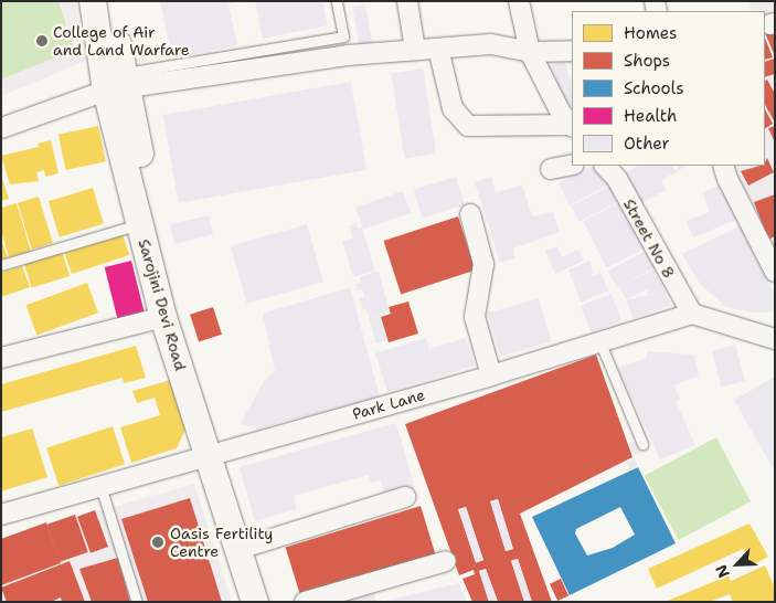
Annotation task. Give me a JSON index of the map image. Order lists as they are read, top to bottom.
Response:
{
  "streets": {
    "main road": ["Sarojini Devi Road"],
    "street": ["Street No 8", "Park Lane"]
  },
  "crossings": [
    ["Street No 8", "Park Lane"],
    ["Sarojini Devi Road", "Park Lane"]
  ],
  "places": ["College of Air and Land Warfare", "Oasis Fertility Centre"],
  "legend": [
    "Homes",
    "Shops",
    "Schools",
    "Health",
    "Other"
  ],
  "north": "bottom left"
}
